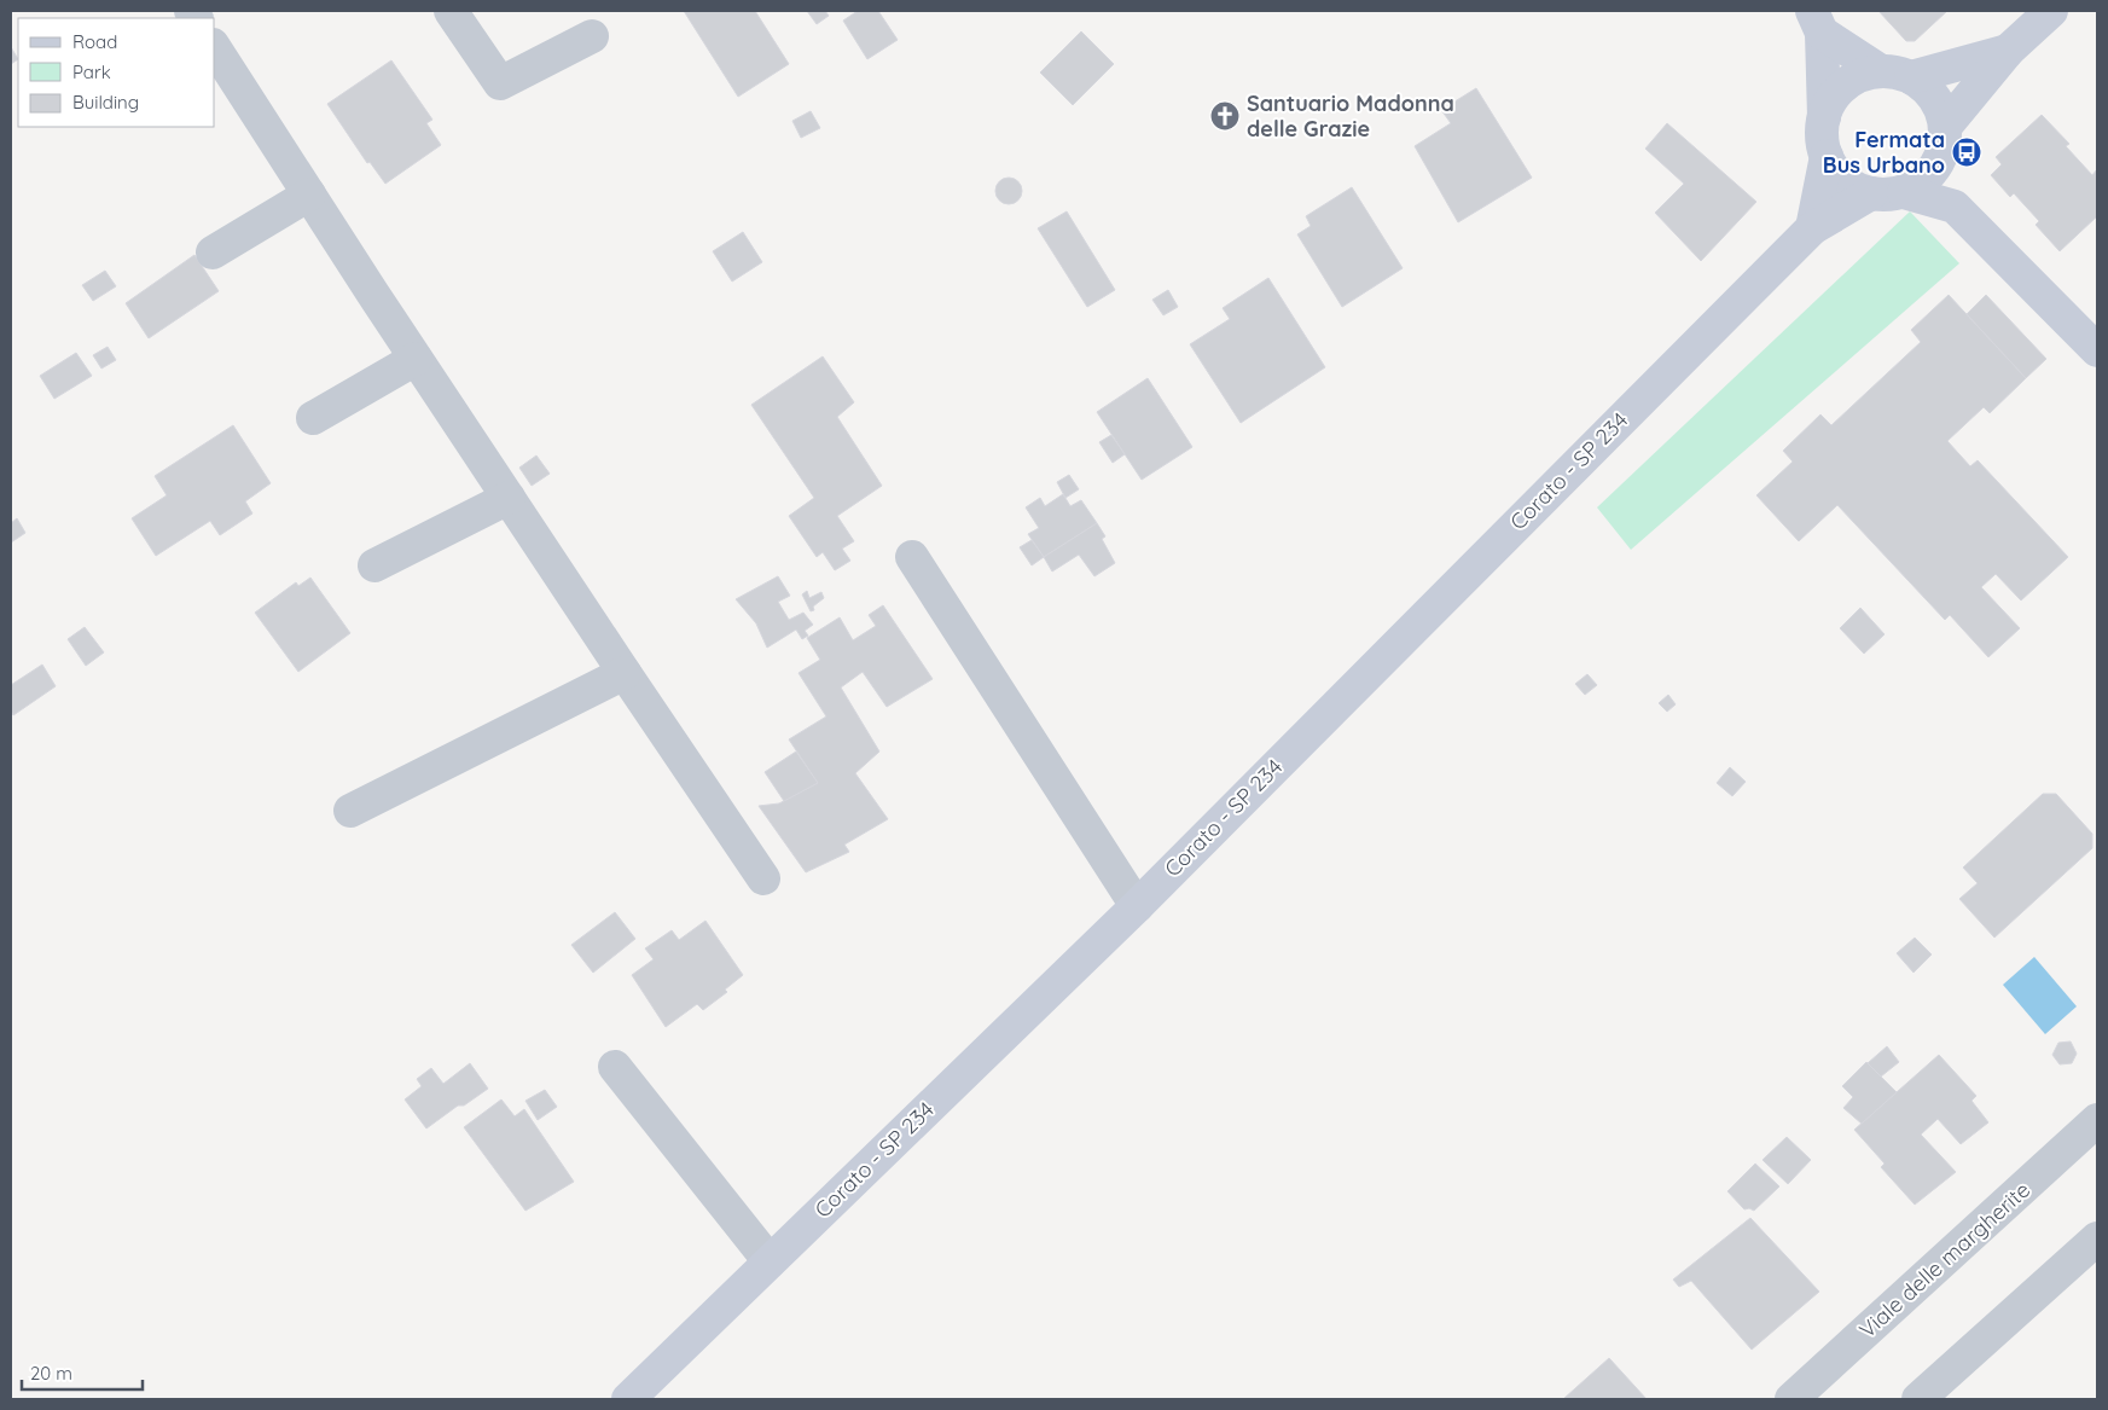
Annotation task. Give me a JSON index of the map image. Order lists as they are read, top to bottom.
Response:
{
  "streets": {
    "main road": ["Corato - SP 234"],
    "street": ["Viale delle margherite"]
  },
  "places": {
    "church": ["Santuario Madonna delle Grazie"],
    "bus stop": ["Fermata Bus Urbano"]
  },
  "legend": ["Road", "Park", "Building"],
  "scale_bar": "20 m"
}
